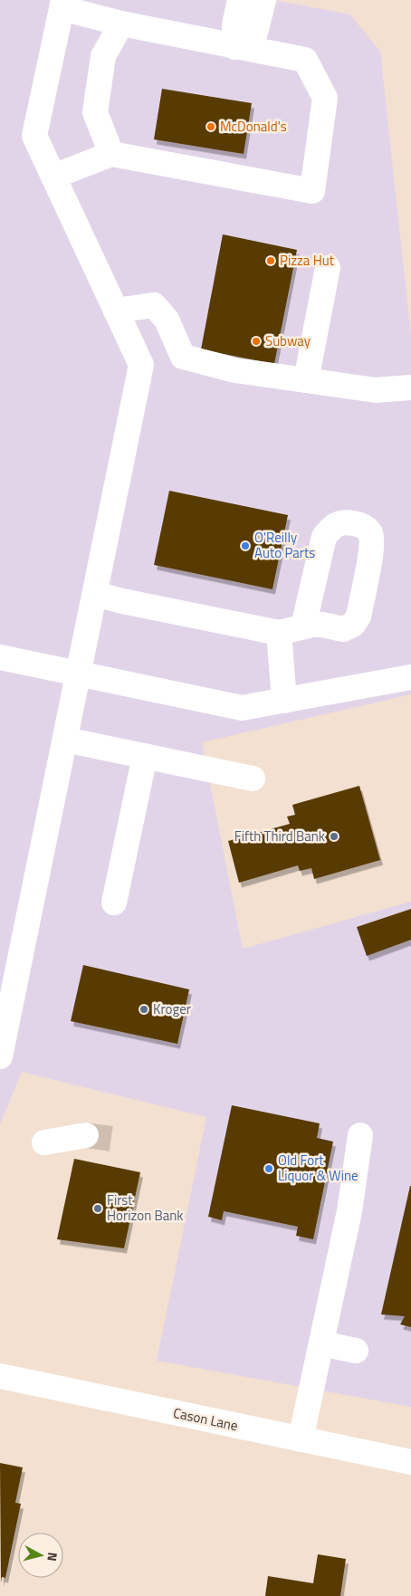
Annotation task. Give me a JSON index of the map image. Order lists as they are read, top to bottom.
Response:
{
  "streets": {
    "street": ["Cason Lane"]
  },
  "places": [
    "McDonald's",
    "Pizza Hut",
    "Subway",
    "O'Reilly Auto Parts",
    "Fifth Third Bank",
    "Kroger",
    "Old Fort Liquor & Wine",
    "First Horizon Bank"
  ],
  "north": "right"
}
